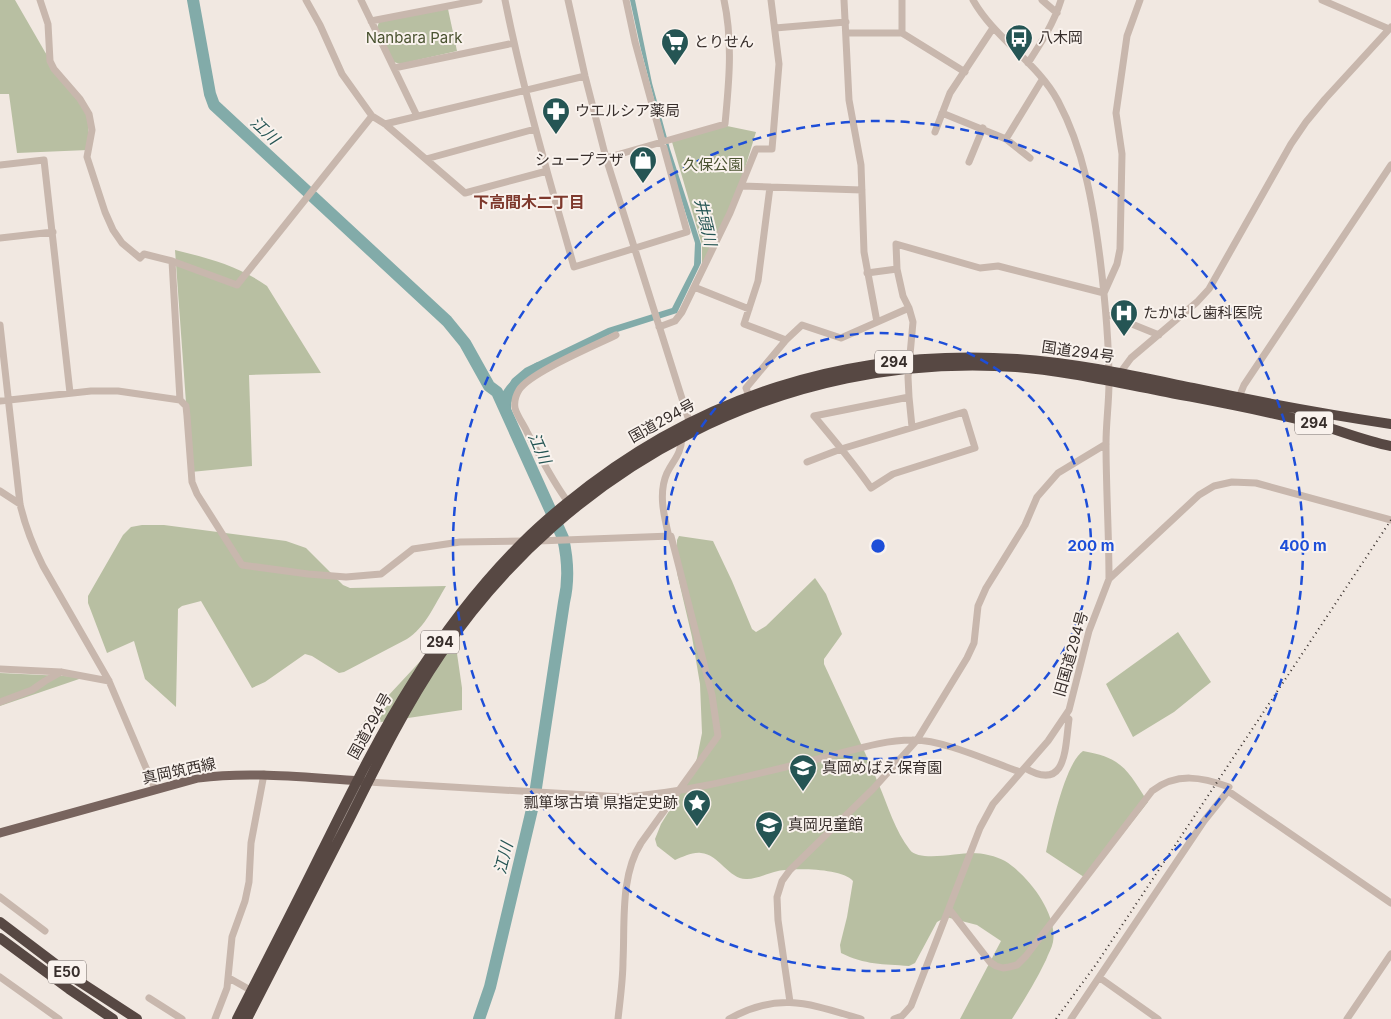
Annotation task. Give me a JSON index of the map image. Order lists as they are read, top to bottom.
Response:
{
  "streets": {
    "highway": ["国道294号", "294", "E50"],
    "main road": ["真岡筑西線"],
    "street": ["旧国道294号"]
  },
  "crossings": [
    ["国道294号", "真岡筑西線"]
  ],
  "districts": ["下高間木二丁目"],
  "water": ["江川", "井頭川"],
  "parks": ["Nanbara Park", "久保公園"],
  "places": {
    "bus stop": ["八木岡"],
    "supermarket": ["とりせん"],
    "pharmacy": ["ウエルシア薬局"],
    "shop": ["シュープラザ"],
    "hospital": ["たかはし歯科医院"],
    "school or university": ["真岡めばえ保育園", "真岡児童館"],
    "place": ["瓢箪塚古墳 県指定史跡"]
  },
  "rings": ["200 m", "400 m"]
}
